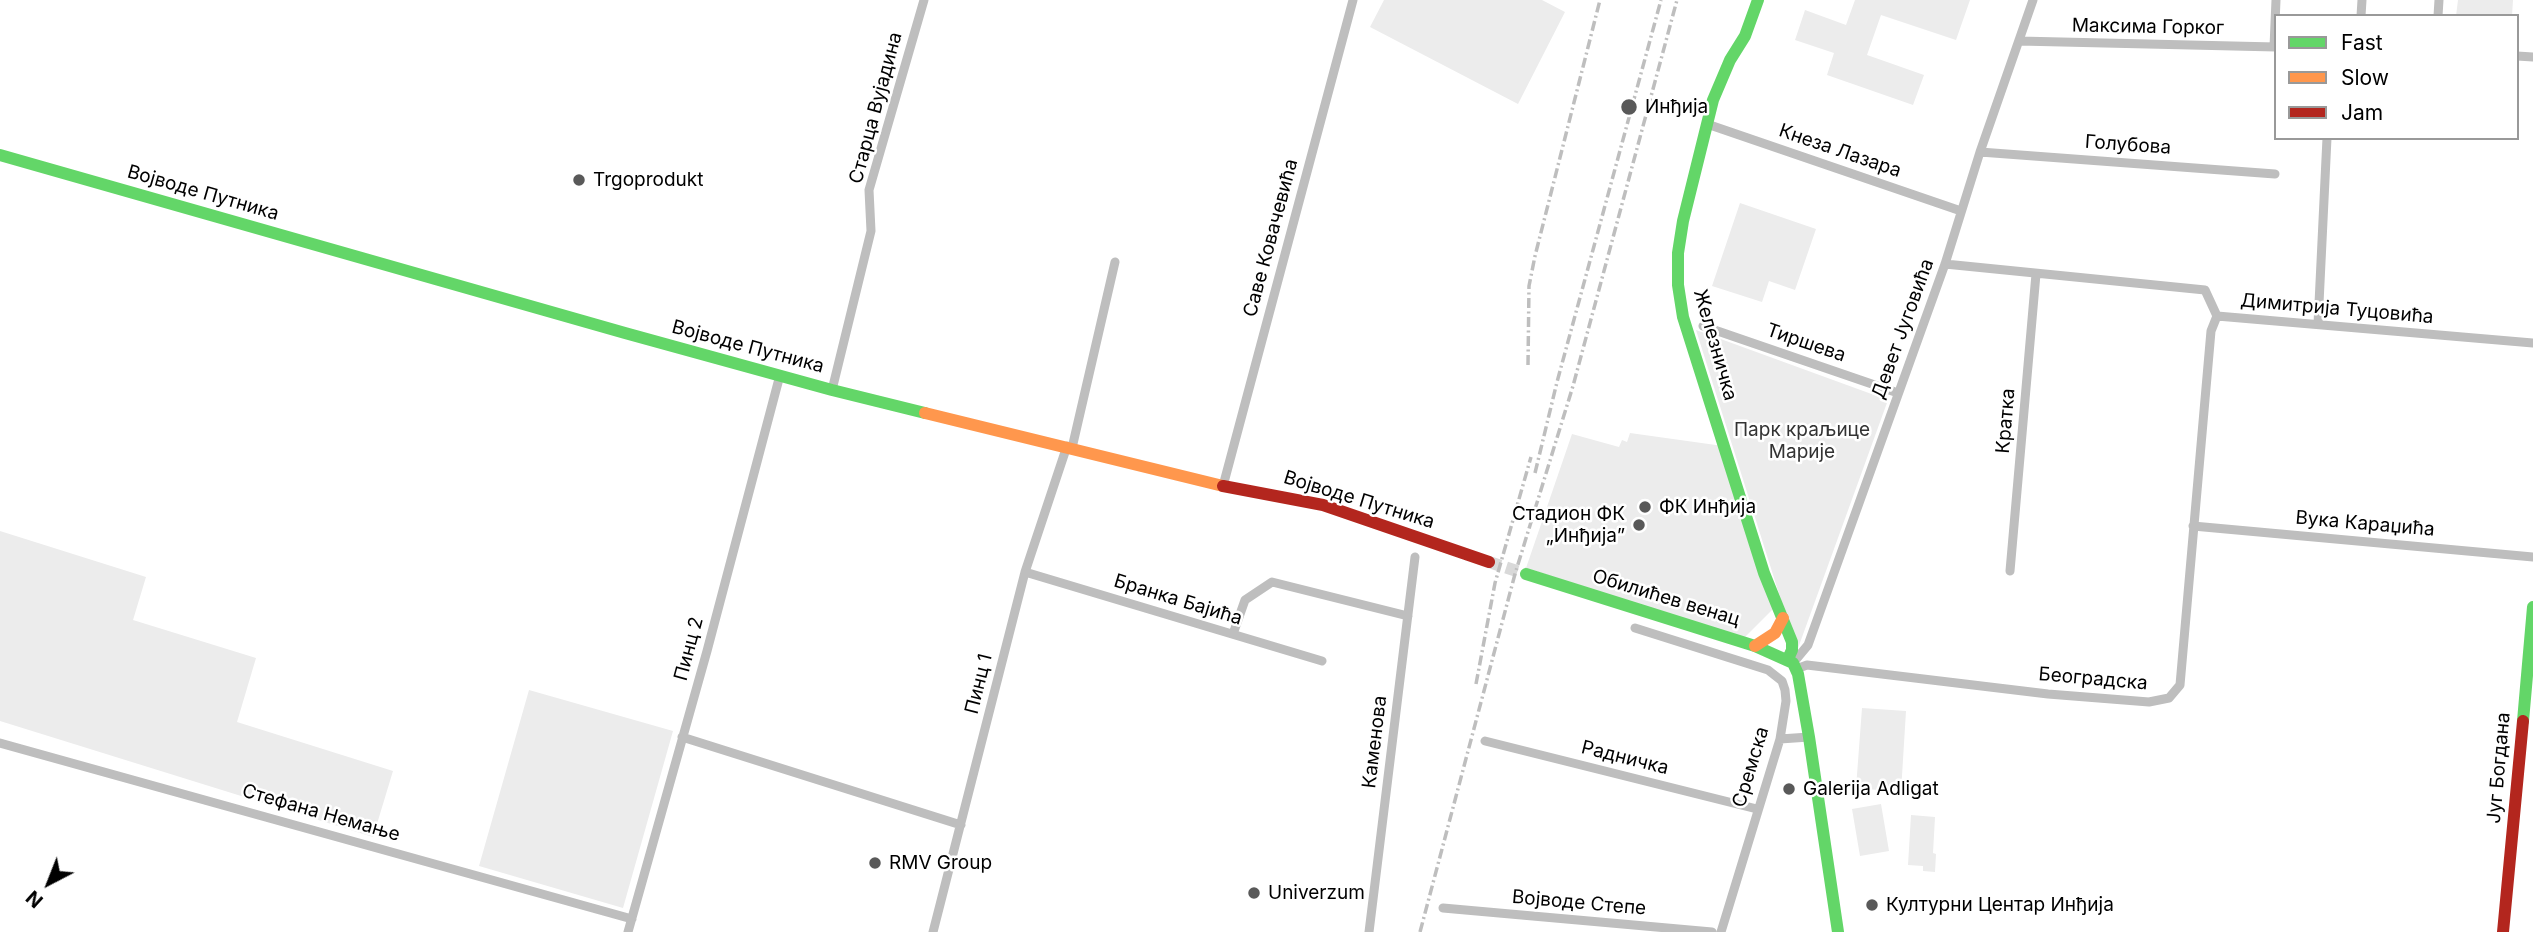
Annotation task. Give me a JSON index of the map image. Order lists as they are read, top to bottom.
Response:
{
  "streets": {
    "main road": [
      "Војводе Путника",
      "Железничка",
      "Обилићев венац",
      "Југ Богдана"
    ],
    "street": [
      "Максима Горког",
      "Старца Вујадина",
      "Голубова",
      "Кнеза Лазара",
      "Саве Ковачевића",
      "Димитрија Туцовића",
      "Девет Југовића",
      "Тиршева",
      "Кратка",
      "Вука Караџића",
      "Бранка Бајића",
      "Пинц 2",
      "Београдска",
      "Пинц 1",
      "Каменова",
      "Радничка",
      "Сремска",
      "Стефана Немање",
      "Војводе Степе"
    ]
  },
  "crossings": [
    ["Максима Горког", "Девет Југовића"],
    ["Старца Вујадина", "Војводе Путника"],
    ["Голубова", "Девет Југовића"],
    ["Кнеза Лазара", "Девет Југовића"],
    ["Кнеза Лазара", "Железничка"],
    ["Војводе Путника", "Саве Ковачевића"],
    ["Војводе Путника", "Пинц 2"],
    ["Војводе Путника", "Пинц 1"],
    ["Димитрија Туцовића", "Девет Југовића"],
    ["Димитрија Туцовића", "Кратка"],
    ["Димитрија Туцовића", "Београдска"],
    ["Девет Југовића", "Тиршева"],
    ["Девет Југовића", "Железничка"],
    ["Девет Југовића", "Обилићев венац"],
    ["Девет Југовића", "Београдска"],
    ["Железничка", "Обилићев венац"],
    ["Железничка", "Београдска"],
    ["Вука Караџића", "Београдска"],
    ["Обилићев венац", "Београдска"],
    ["Бранка Бајића", "Пинц 1"],
    ["Пинц 2", "Стефана Немање"],
    ["Радничка", "Сремска"]
  ],
  "parks": ["Парк краљице Марије"],
  "places": [
    "Инђија",
    "Trgoprodukt",
    "ФК Инђија",
    "Стадион ФК „Инђија”",
    "Galerija Adligat",
    "RMV Group",
    "Univerzum",
    "Културни Центар Инђија"
  ],
  "legend": ["Fast", "Slow", "Jam"],
  "north": "bottom left"
}
